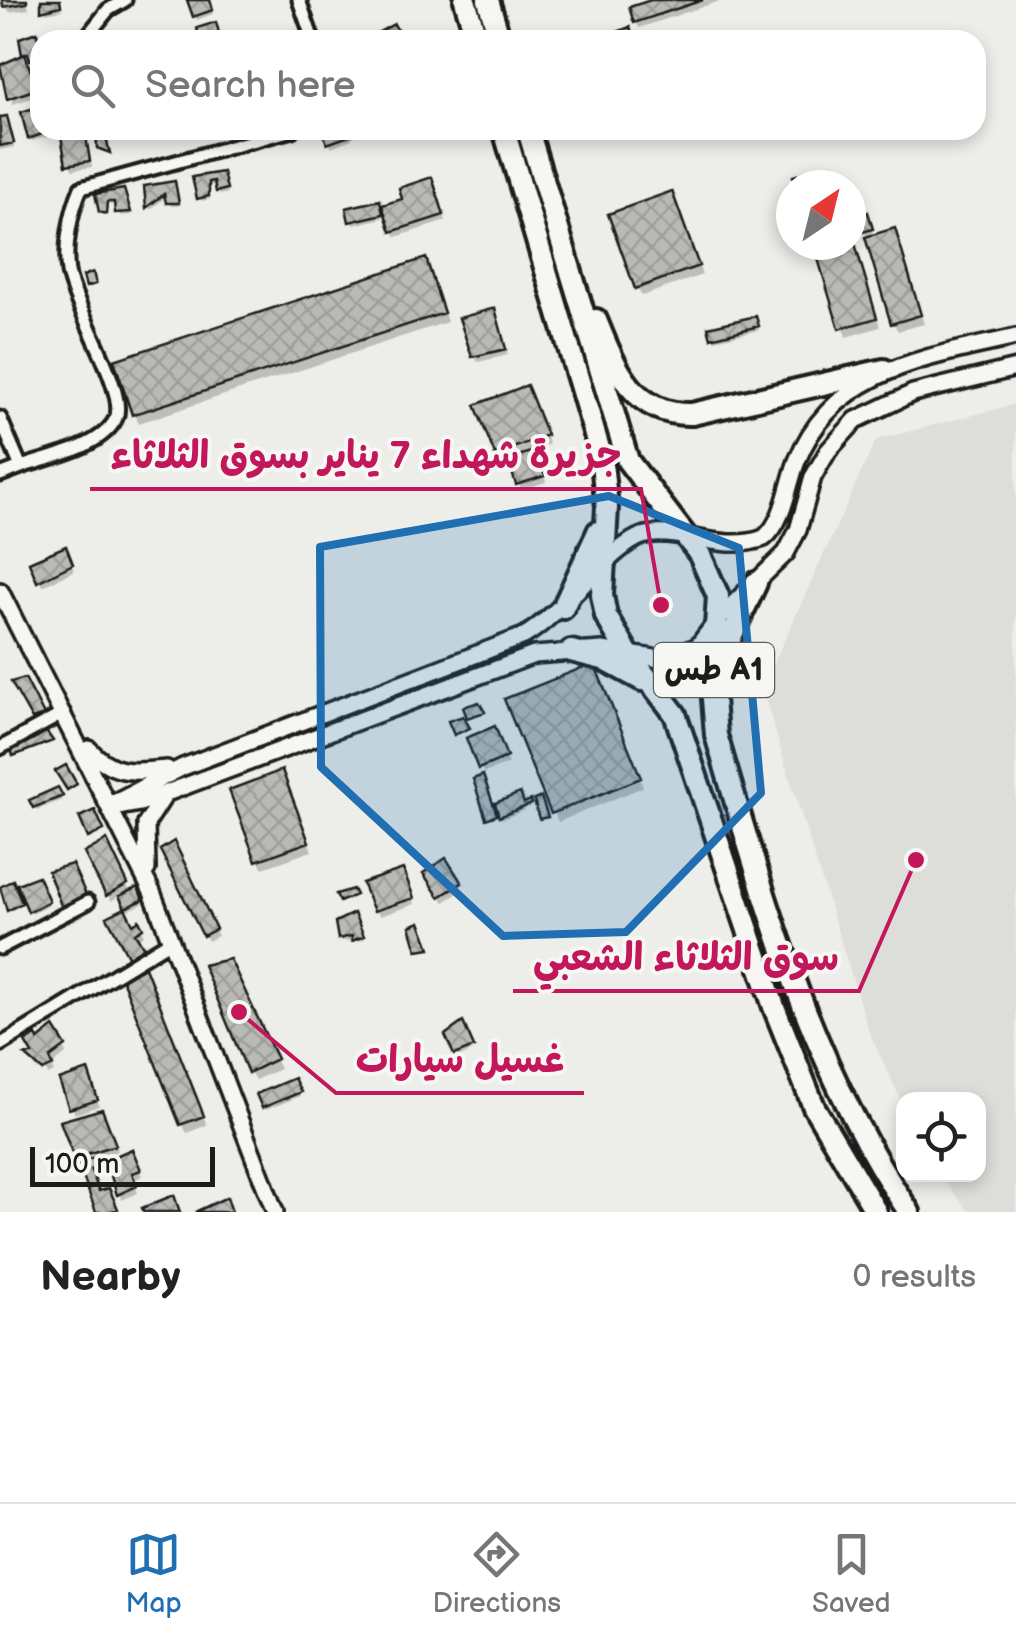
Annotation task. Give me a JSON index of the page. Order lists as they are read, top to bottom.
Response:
{
  "streets": {
    "highway": ["طس A1"]
  },
  "places": ["جزيرة شهداء 7 يناير بسوق الثلاثاء", "سوق الثلاثاء الشعبي", "غسيل سيارات"],
  "scale_bar": "100 m",
  "north": "top right",
  "page": {
    "search": "Search here",
    "scale": "100 m",
    "heading": ["Nearby", "0 results"],
    "nav": ["Map", "Directions", "Saved"]
  }
}
